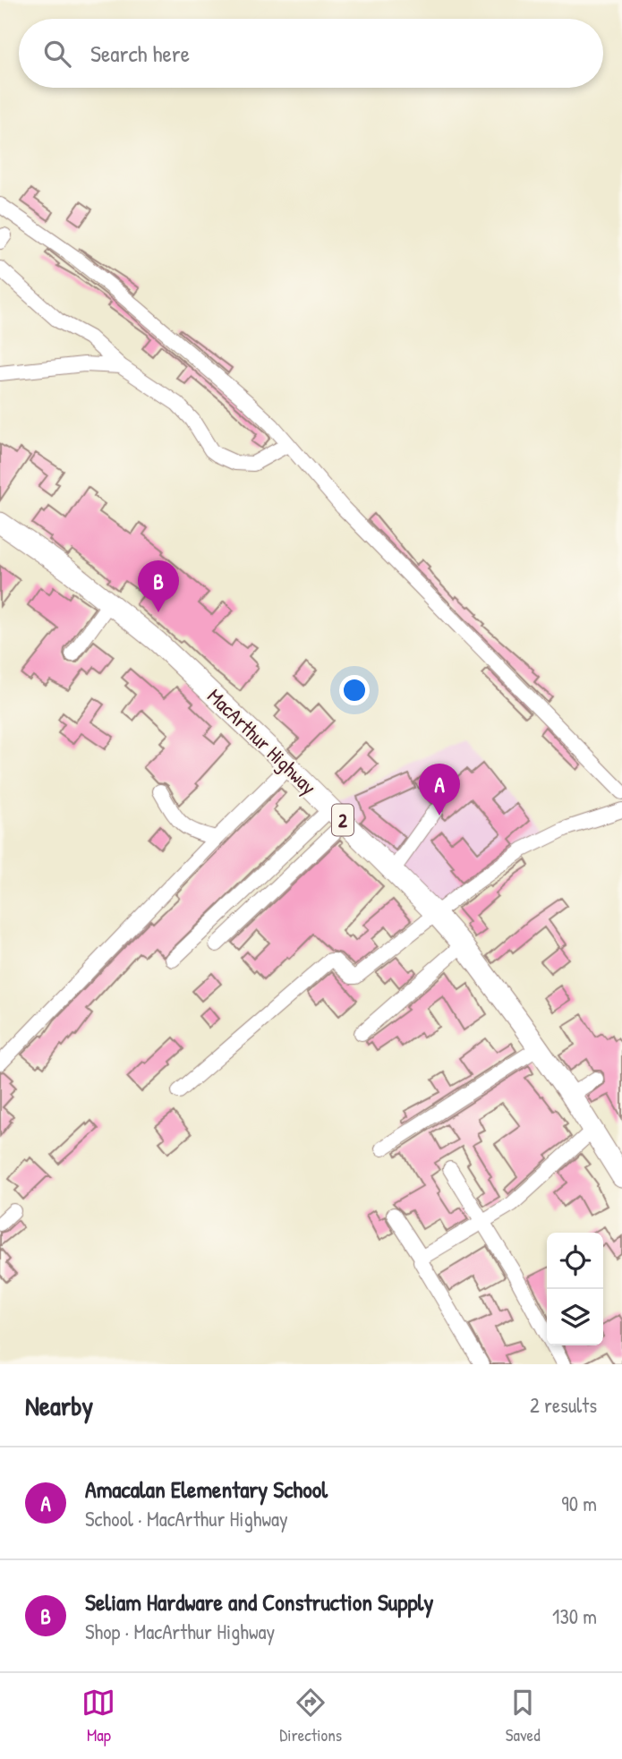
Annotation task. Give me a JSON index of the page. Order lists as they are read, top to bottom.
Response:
{
  "streets": {
    "highway": ["MacArthur Highway", "2"]
  },
  "page": {
    "search": "Search here",
    "pins": ["B", "A"],
    "heading": ["Nearby", "2 results"],
    "list": [
      {
        "mark": "A",
        "name": "Amacalan Elementary School",
        "note": "School · MacArthur Highway",
        "value": "90 m"
      },
      {
        "mark": "B",
        "name": "Seliam Hardware and Construction Supply",
        "note": "Shop · MacArthur Highway",
        "value": "130 m"
      }
    ],
    "nav": ["Map", "Directions", "Saved"]
  }
}
